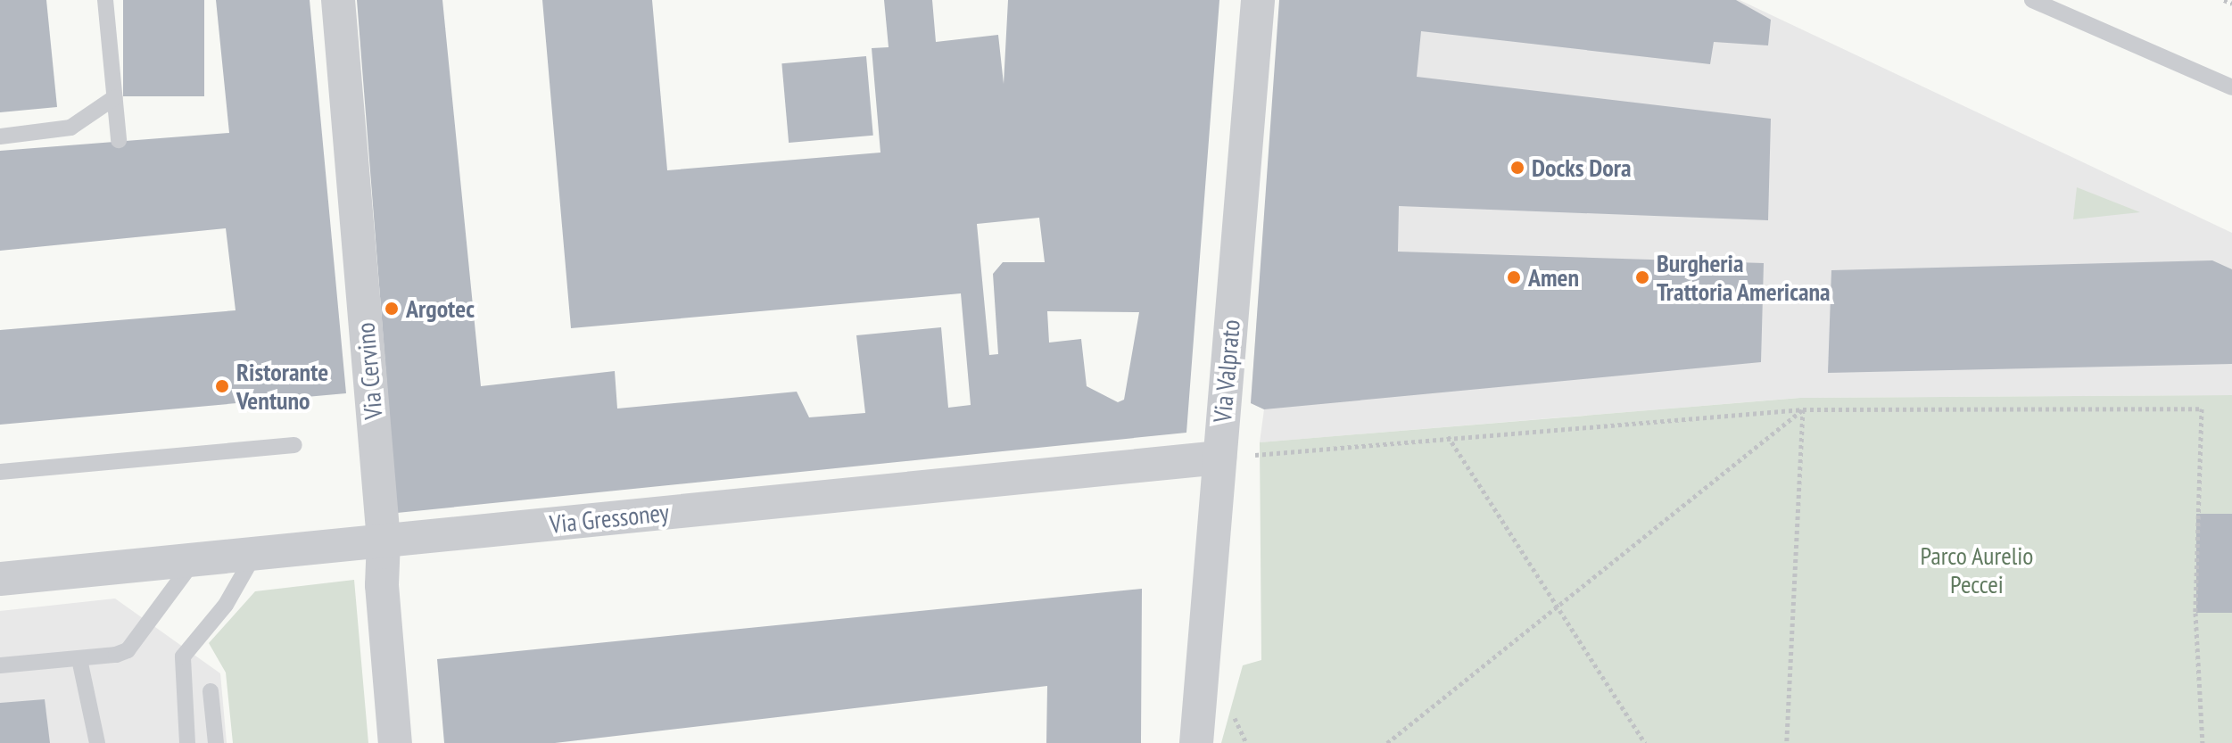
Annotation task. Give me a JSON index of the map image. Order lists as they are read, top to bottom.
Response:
{
  "streets": {
    "street": ["Via Cervino", "Via Valprato", "Via Gressoney"]
  },
  "crossings": [
    ["Via Cervino", "Via Gressoney"],
    ["Via Valprato", "Via Gressoney"]
  ],
  "parks": ["Parco Aurelio Peccei"],
  "places": [
    "Docks Dora",
    "Amen",
    "Burgheria Trattoria Americana",
    "Argotec",
    "Ristorante Ventuno"
  ]
}
